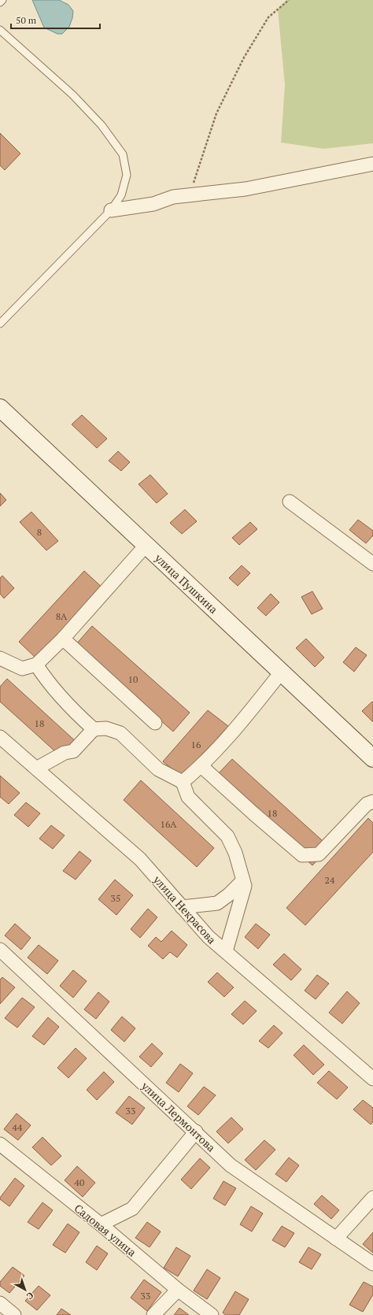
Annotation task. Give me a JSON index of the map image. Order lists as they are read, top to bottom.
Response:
{
  "streets": {
    "main road": ["улица Пушкина"],
    "street": ["улица Некрасова", "улица Лермонтова", "Садовая улица"]
  },
  "house_numbers": [
    "8",
    "8А",
    "10",
    "18",
    "16",
    "18",
    "16А",
    "24",
    "35",
    "33",
    "44",
    "40",
    "33"
  ],
  "scale_bar": "50 m",
  "north": "bottom right"
}
